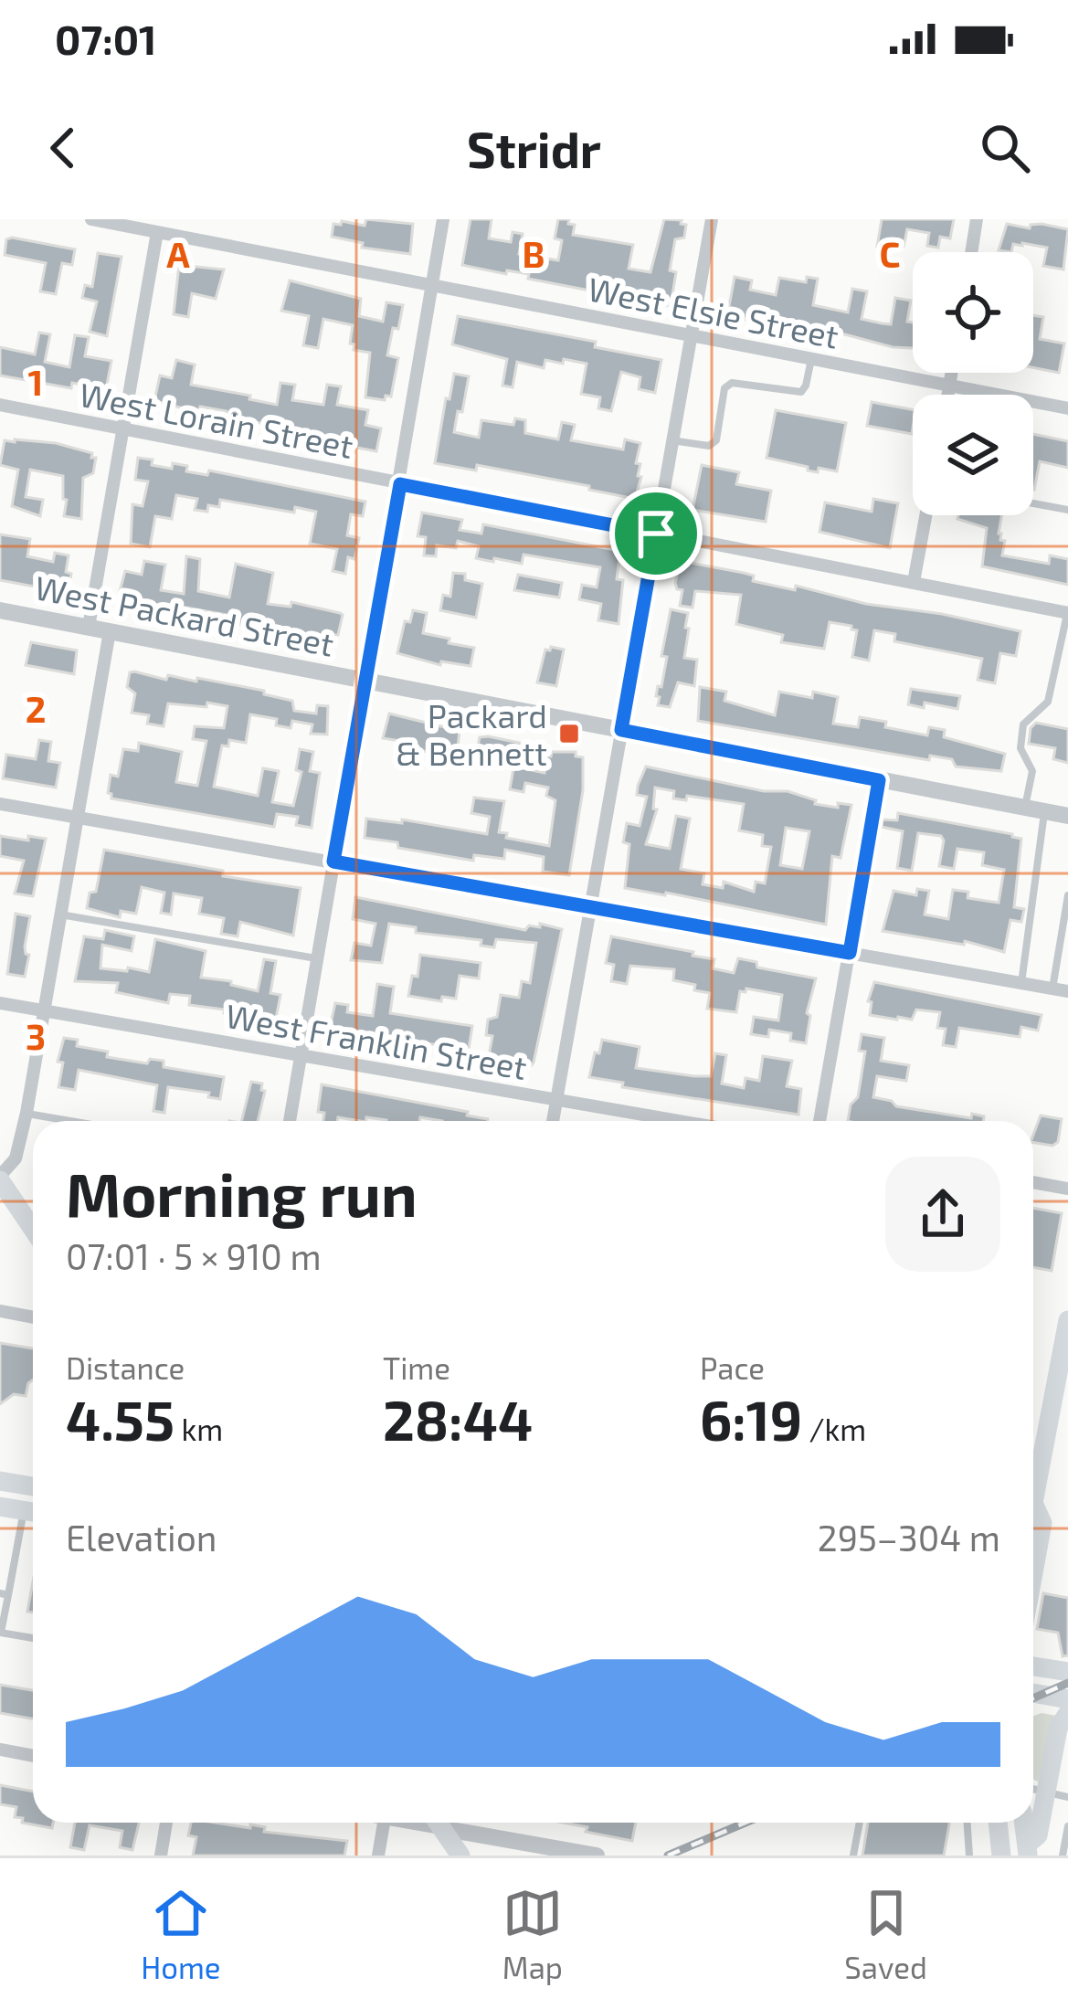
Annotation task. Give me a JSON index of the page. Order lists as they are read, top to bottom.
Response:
{
  "streets": {
    "street": [
      "West Elsie Street",
      "West Lorain Street",
      "West Packard Street",
      "West Franklin Street"
    ]
  },
  "places": {
    "transit": ["Packard & Bennett"]
  },
  "page": {
    "status": "07:01",
    "header": "Stridr",
    "heading": ["Morning run", "07:01 · 5 × 910 m"],
    "stats": [
      ["Distance", "4.55 km"],
      ["Time", "28:44"],
      ["Pace", "6:19 /km"]
    ],
    "chart": ["Elevation", "295–304 m"],
    "tabs": ["Home", "Map", "Saved"]
  },
  "grid": {
    "columns": ["A", "B", "C"],
    "rows": ["1", "2", "3"]
  }
}
